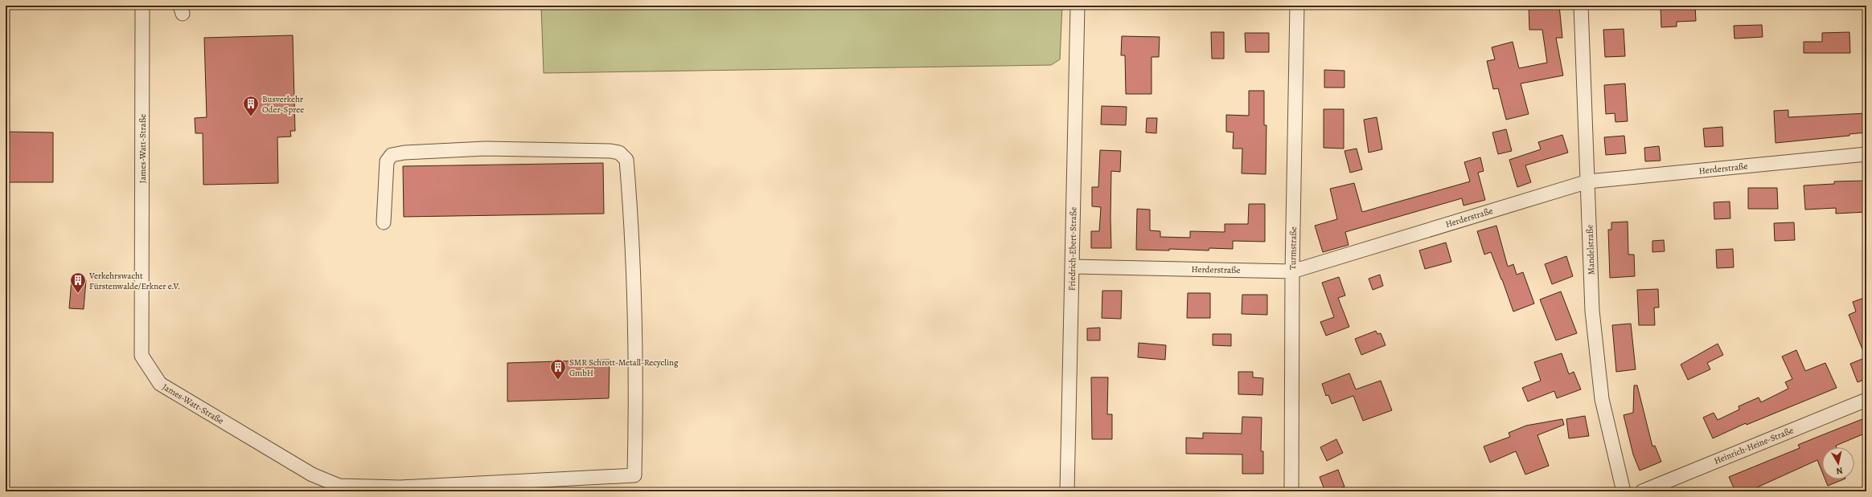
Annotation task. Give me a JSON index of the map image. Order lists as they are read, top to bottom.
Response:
{
  "streets": {
    "street": [
      "James-Watt-Straße",
      "Herderstraße",
      "Turmstraße",
      "Friedrich-Ebert-Straße",
      "Mandelstraße",
      "Heinrich-Heine-Straße"
    ]
  },
  "crossings": [
    ["Herderstraße", "Turmstraße"],
    ["Herderstraße", "Friedrich-Ebert-Straße"],
    ["Herderstraße", "Mandelstraße"]
  ],
  "places": {
    "building": ["Busverkehr Oder-Spree", "Verkehrswacht Fürstenwalde/Erkner e.V.", "SMR Schrott-Metall-Recycling GmbH"]
  },
  "north": "bottom"
}
